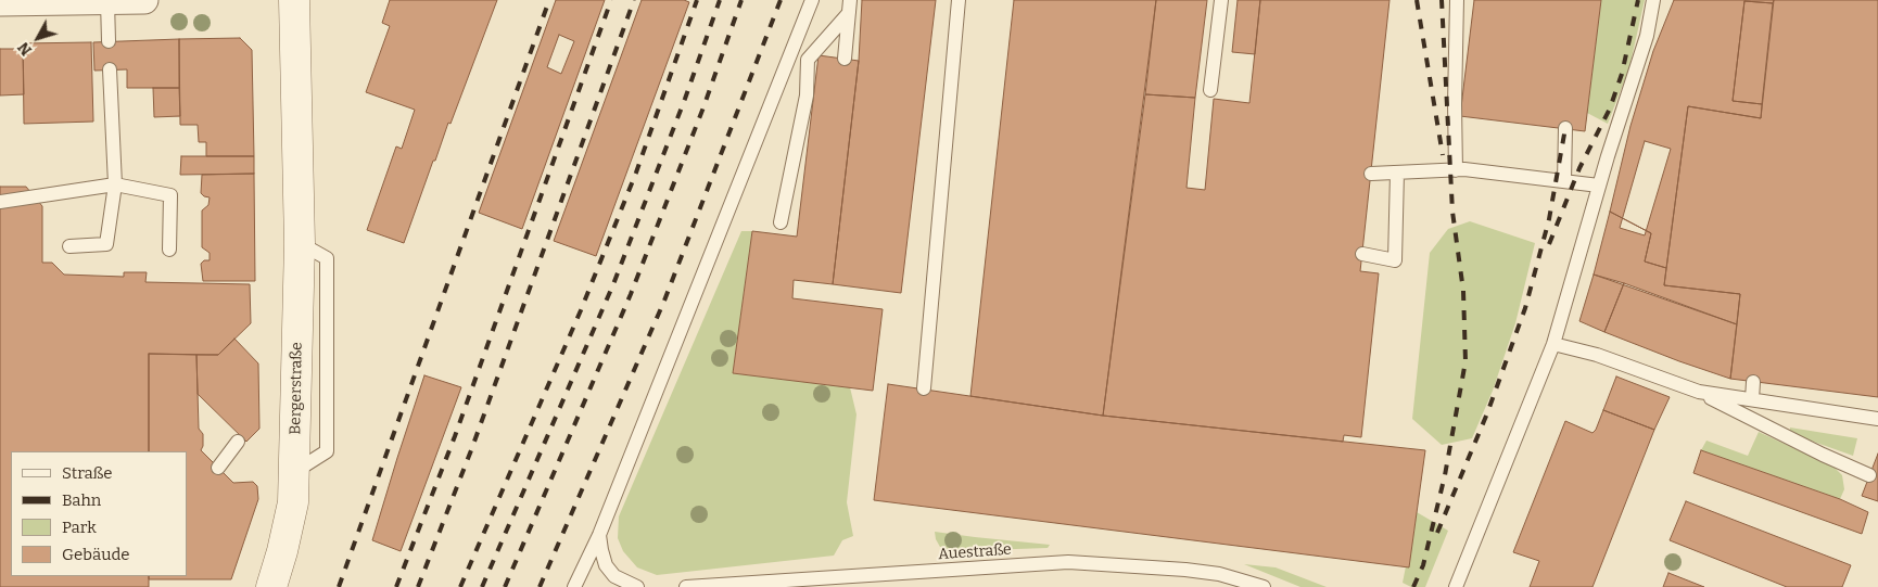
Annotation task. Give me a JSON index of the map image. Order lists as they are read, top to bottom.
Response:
{
  "streets": {
    "street": ["Bergerstraße"],
    "lane": ["Auestraße"]
  },
  "legend": [
    "Straße",
    "Bahn",
    "Park",
    "Gebäude"
  ],
  "north": "bottom left"
}
